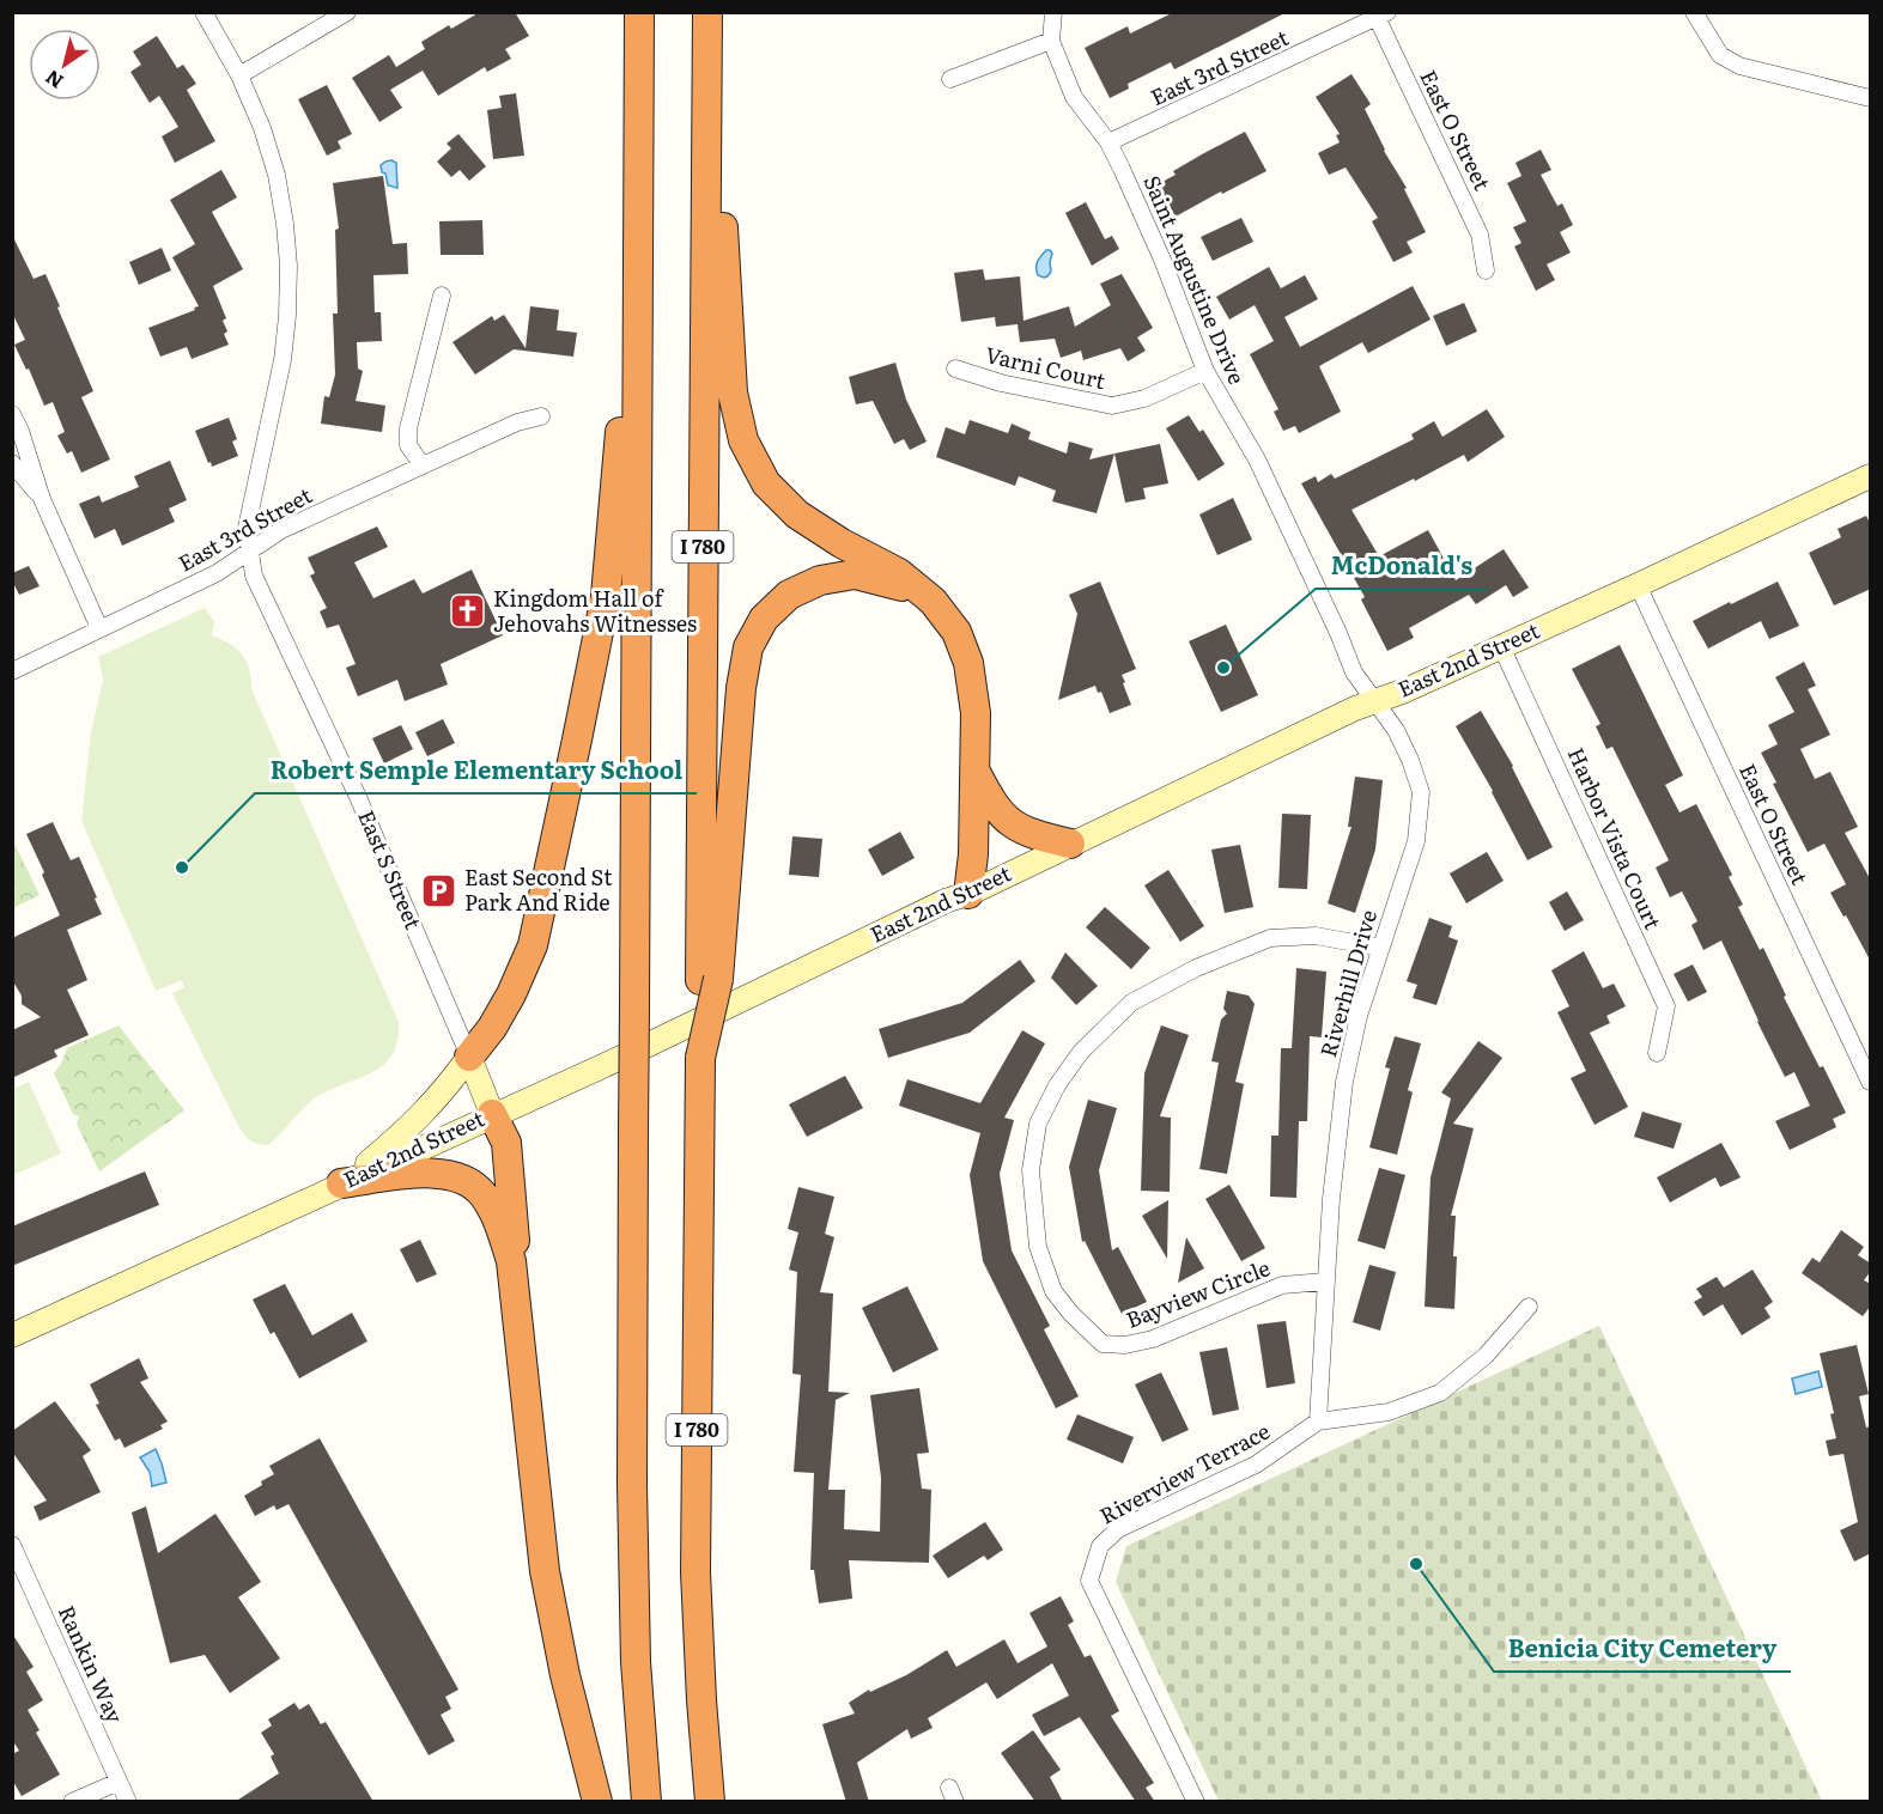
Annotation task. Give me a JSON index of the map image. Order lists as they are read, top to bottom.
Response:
{
  "streets": {
    "highway": ["I 780"],
    "main road": ["East 2nd Street", "East S Street"],
    "street": [
      "East 3rd Street",
      "East O Street",
      "Saint Augustine Drive",
      "Varni Court",
      "Harbor Vista Court",
      "Riverhill Drive",
      "Bayview Circle",
      "Riverview Terrace",
      "Rankin Way"
    ]
  },
  "crossings": [
    ["East 3rd Street", "East O Street"],
    ["East 3rd Street", "Saint Augustine Drive"],
    ["East 3rd Street", "East S Street"],
    ["East O Street", "East 2nd Street"],
    ["Saint Augustine Drive", "Varni Court"],
    ["Saint Augustine Drive", "East 2nd Street"],
    ["Saint Augustine Drive", "Riverhill Drive"],
    ["East 2nd Street", "Harbor Vista Court"],
    ["East 2nd Street", "East S Street"],
    ["East 2nd Street", "Riverhill Drive"],
    ["Riverhill Drive", "Bayview Circle"],
    ["Riverhill Drive", "Riverview Terrace"]
  ],
  "places": {
    "church": ["Kingdom Hall of Jehovahs Witnesses"],
    "other": ["McDonald's", "Robert Semple Elementary School", "Benicia City Cemetery"],
    "parking": ["East Second St Park And Ride"]
  },
  "north": "bottom left"
}
